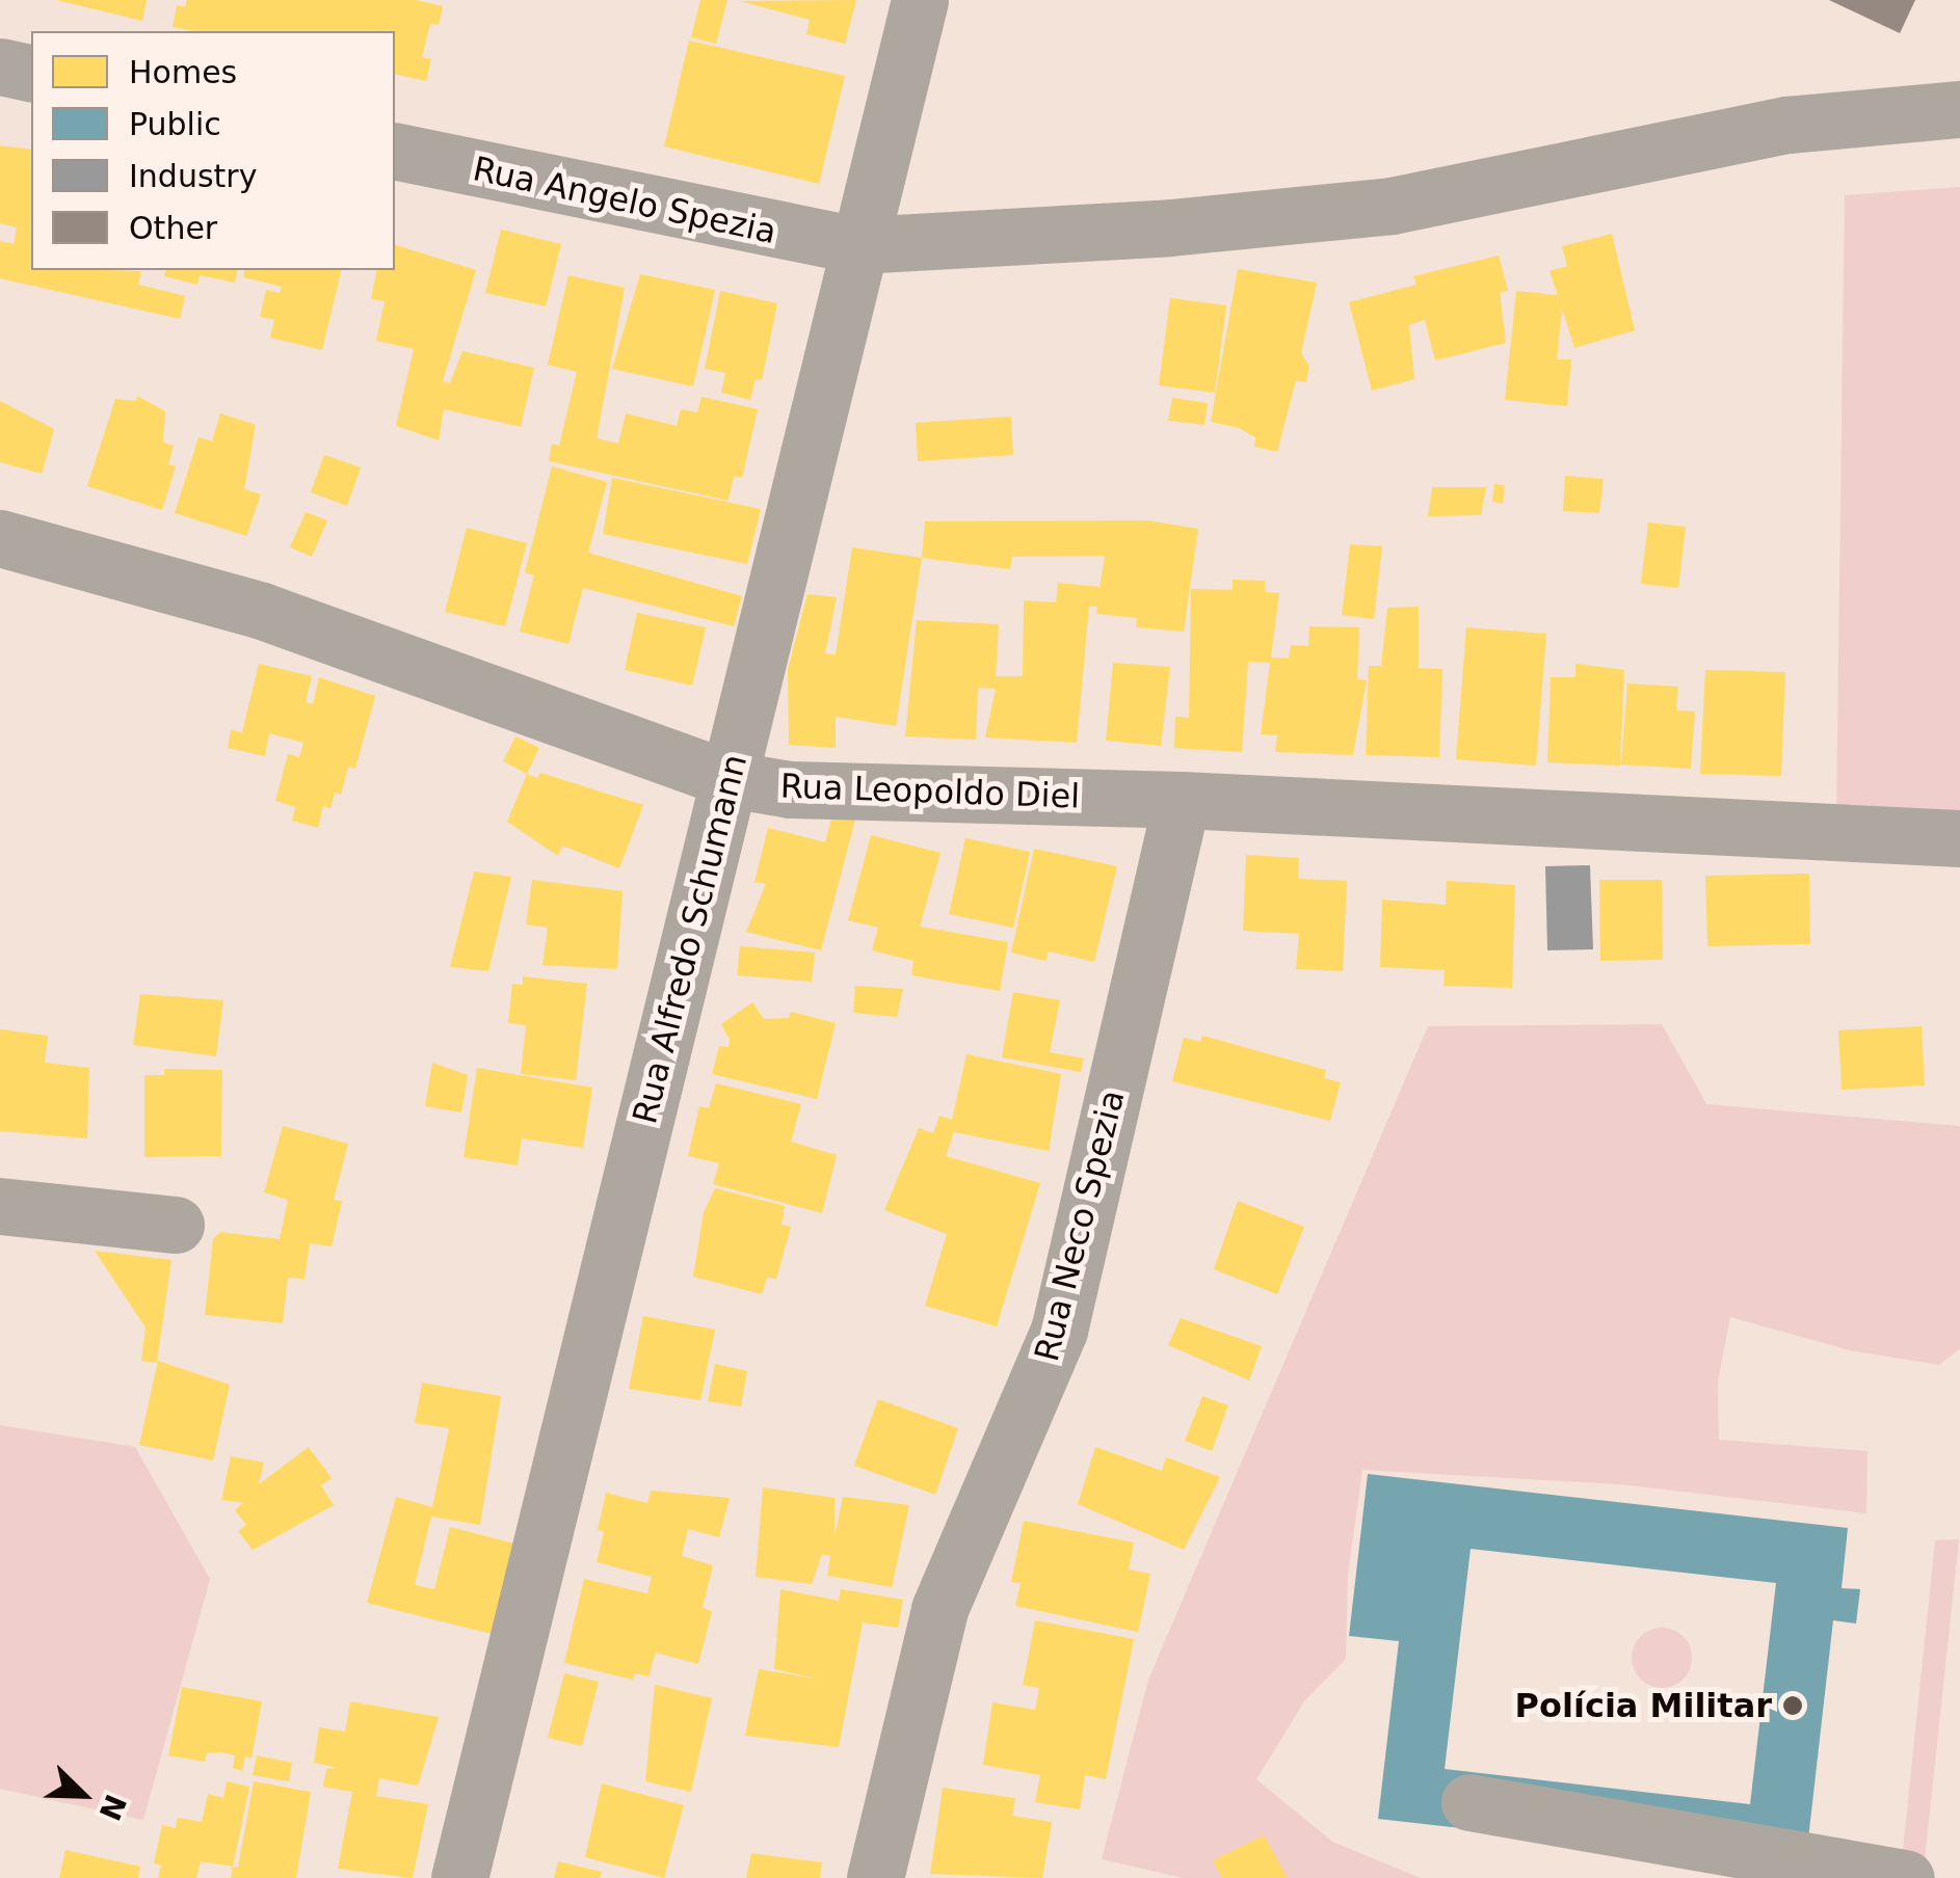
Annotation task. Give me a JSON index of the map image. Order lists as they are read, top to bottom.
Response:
{
  "streets": {
    "street": [
      "Rua Angelo Spezia",
      "Rua Leopoldo Diel",
      "Rua Alfredo Schumann",
      "Rua Neco Spezia"
    ]
  },
  "crossings": [
    ["Rua Angelo Spezia", "Rua Alfredo Schumann"],
    ["Rua Leopoldo Diel", "Rua Alfredo Schumann"],
    ["Rua Leopoldo Diel", "Rua Neco Spezia"]
  ],
  "places": ["Polícia Militar"],
  "legend": [
    "Homes",
    "Public",
    "Industry",
    "Other"
  ],
  "north": "bottom right"
}
